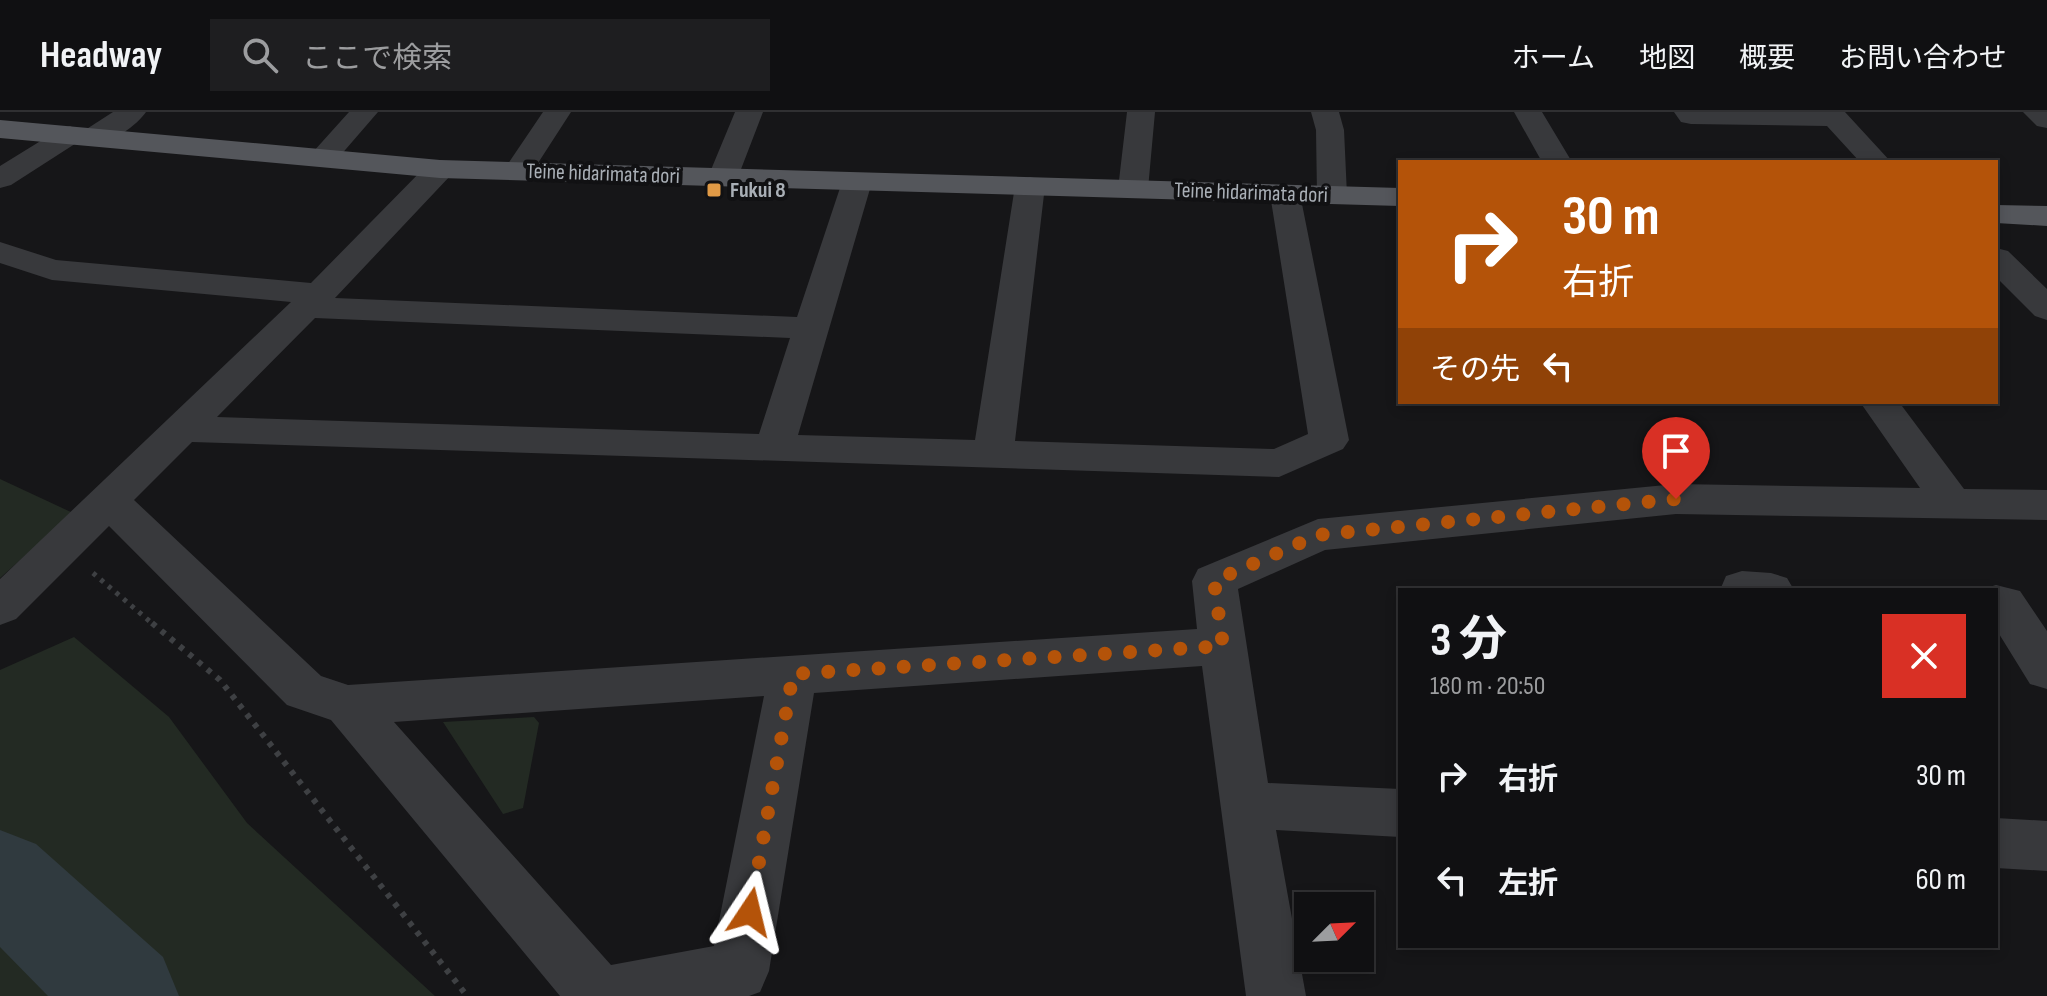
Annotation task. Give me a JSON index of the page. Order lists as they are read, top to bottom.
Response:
{
  "streets": {
    "main road": ["Teine hidarimata dori"]
  },
  "places": {
    "transit": ["Fukui 8"]
  },
  "north": "top right",
  "page": {
    "header": "Headway",
    "search": "ここで検索",
    "nav": [
      "ホーム",
      "地図",
      "概要",
      "お問い合わせ"
    ],
    "turn": ["30 m", "右折"],
    "then": "その先",
    "heading": ["3 分", "180 m · 20:50"],
    "list": [
      {
        "name": "右折",
        "value": "30 m"
      },
      {
        "name": "左折",
        "value": "60 m"
      }
    ]
  }
}
